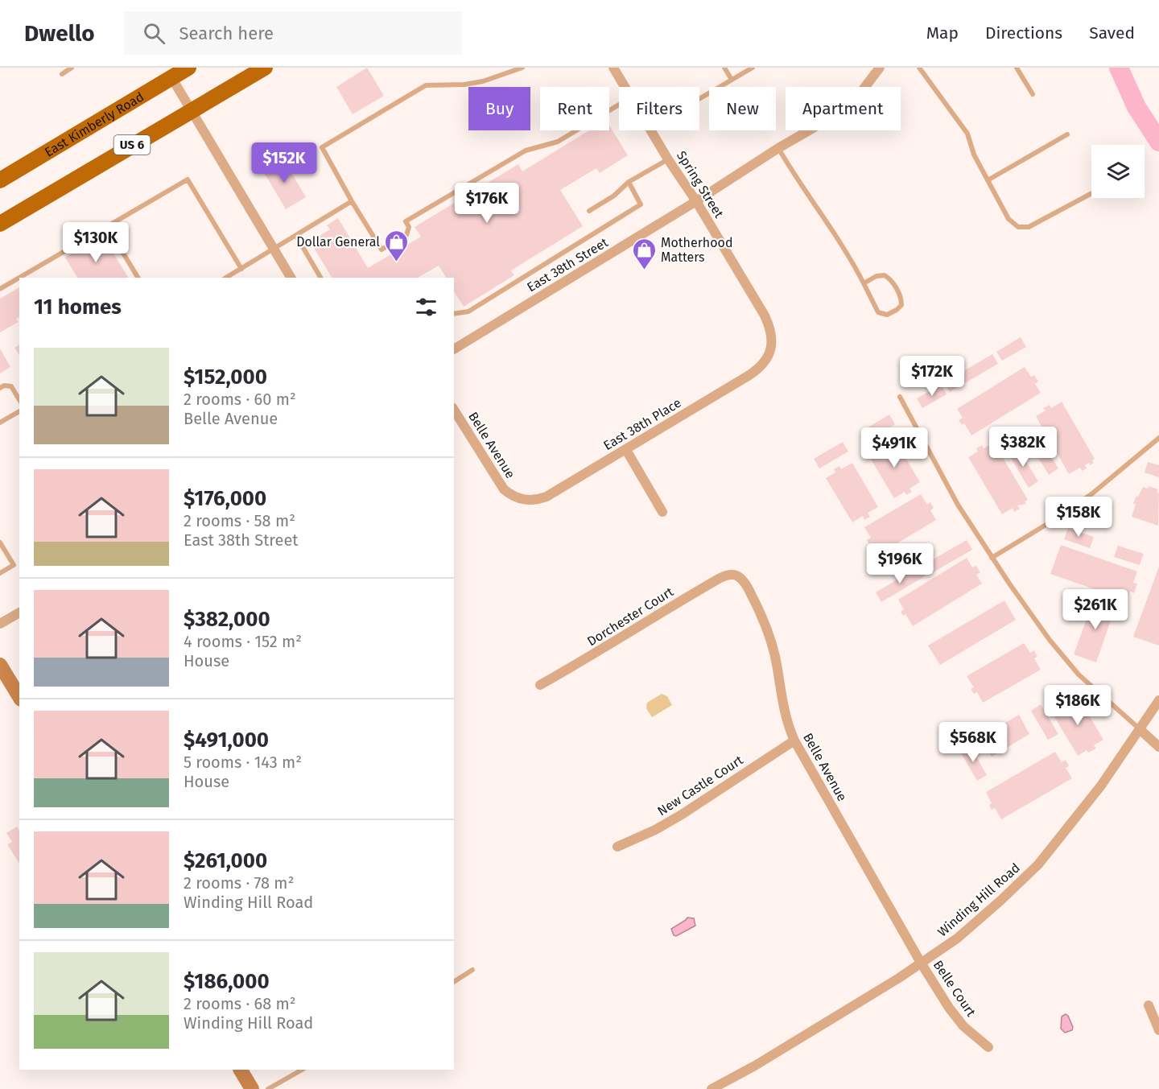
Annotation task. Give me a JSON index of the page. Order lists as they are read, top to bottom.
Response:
{
  "streets": {
    "main road": ["East Kimberly Road", "US 6"],
    "street": [
      "Spring Street",
      "East 38th Street",
      "East 38th Place",
      "Belle Avenue",
      "Dorchester Court",
      "New Castle Court",
      "Winding Hill Road",
      "Belle Court"
    ]
  },
  "crossings": [
    ["Spring Street", "East 38th Street"],
    ["Spring Street", "East 38th Place"],
    ["East 38th Place", "Belle Avenue"],
    ["Belle Avenue", "Dorchester Court"],
    ["Belle Avenue", "New Castle Court"],
    ["Belle Avenue", "Winding Hill Road"],
    ["Belle Avenue", "Belle Court"],
    ["Winding Hill Road", "Belle Court"]
  ],
  "places": {
    "shop": ["Dollar General", "Motherhood Matters"]
  },
  "page": {
    "header": "Dwello",
    "search": "Search here",
    "nav": ["Map", "Directions", "Saved"],
    "chip": [
      "Buy",
      "Rent",
      "Filters",
      "New",
      "Apartment"
    ],
    "price": [
      "$152K",
      "$176K",
      "$130K",
      "$172K",
      "$382K",
      "$491K",
      "$158K",
      "$196K",
      "$261K",
      "$186K",
      "$568K"
    ],
    "heading": "11 homes",
    "list": [
      {
        "name": "$152,000",
        "note": "2 rooms · 60 m² · Belle Avenue"
      },
      {
        "name": "$176,000",
        "note": "2 rooms · 58 m² · East 38th Street"
      },
      {
        "name": "$382,000",
        "note": "4 rooms · 152 m² · House"
      },
      {
        "name": "$491,000",
        "note": "5 rooms · 143 m² · House"
      },
      {
        "name": "$261,000",
        "note": "2 rooms · 78 m² · Winding Hill Road"
      },
      {
        "name": "$186,000",
        "note": "2 rooms · 68 m² · Winding Hill Road"
      }
    ]
  }
}
